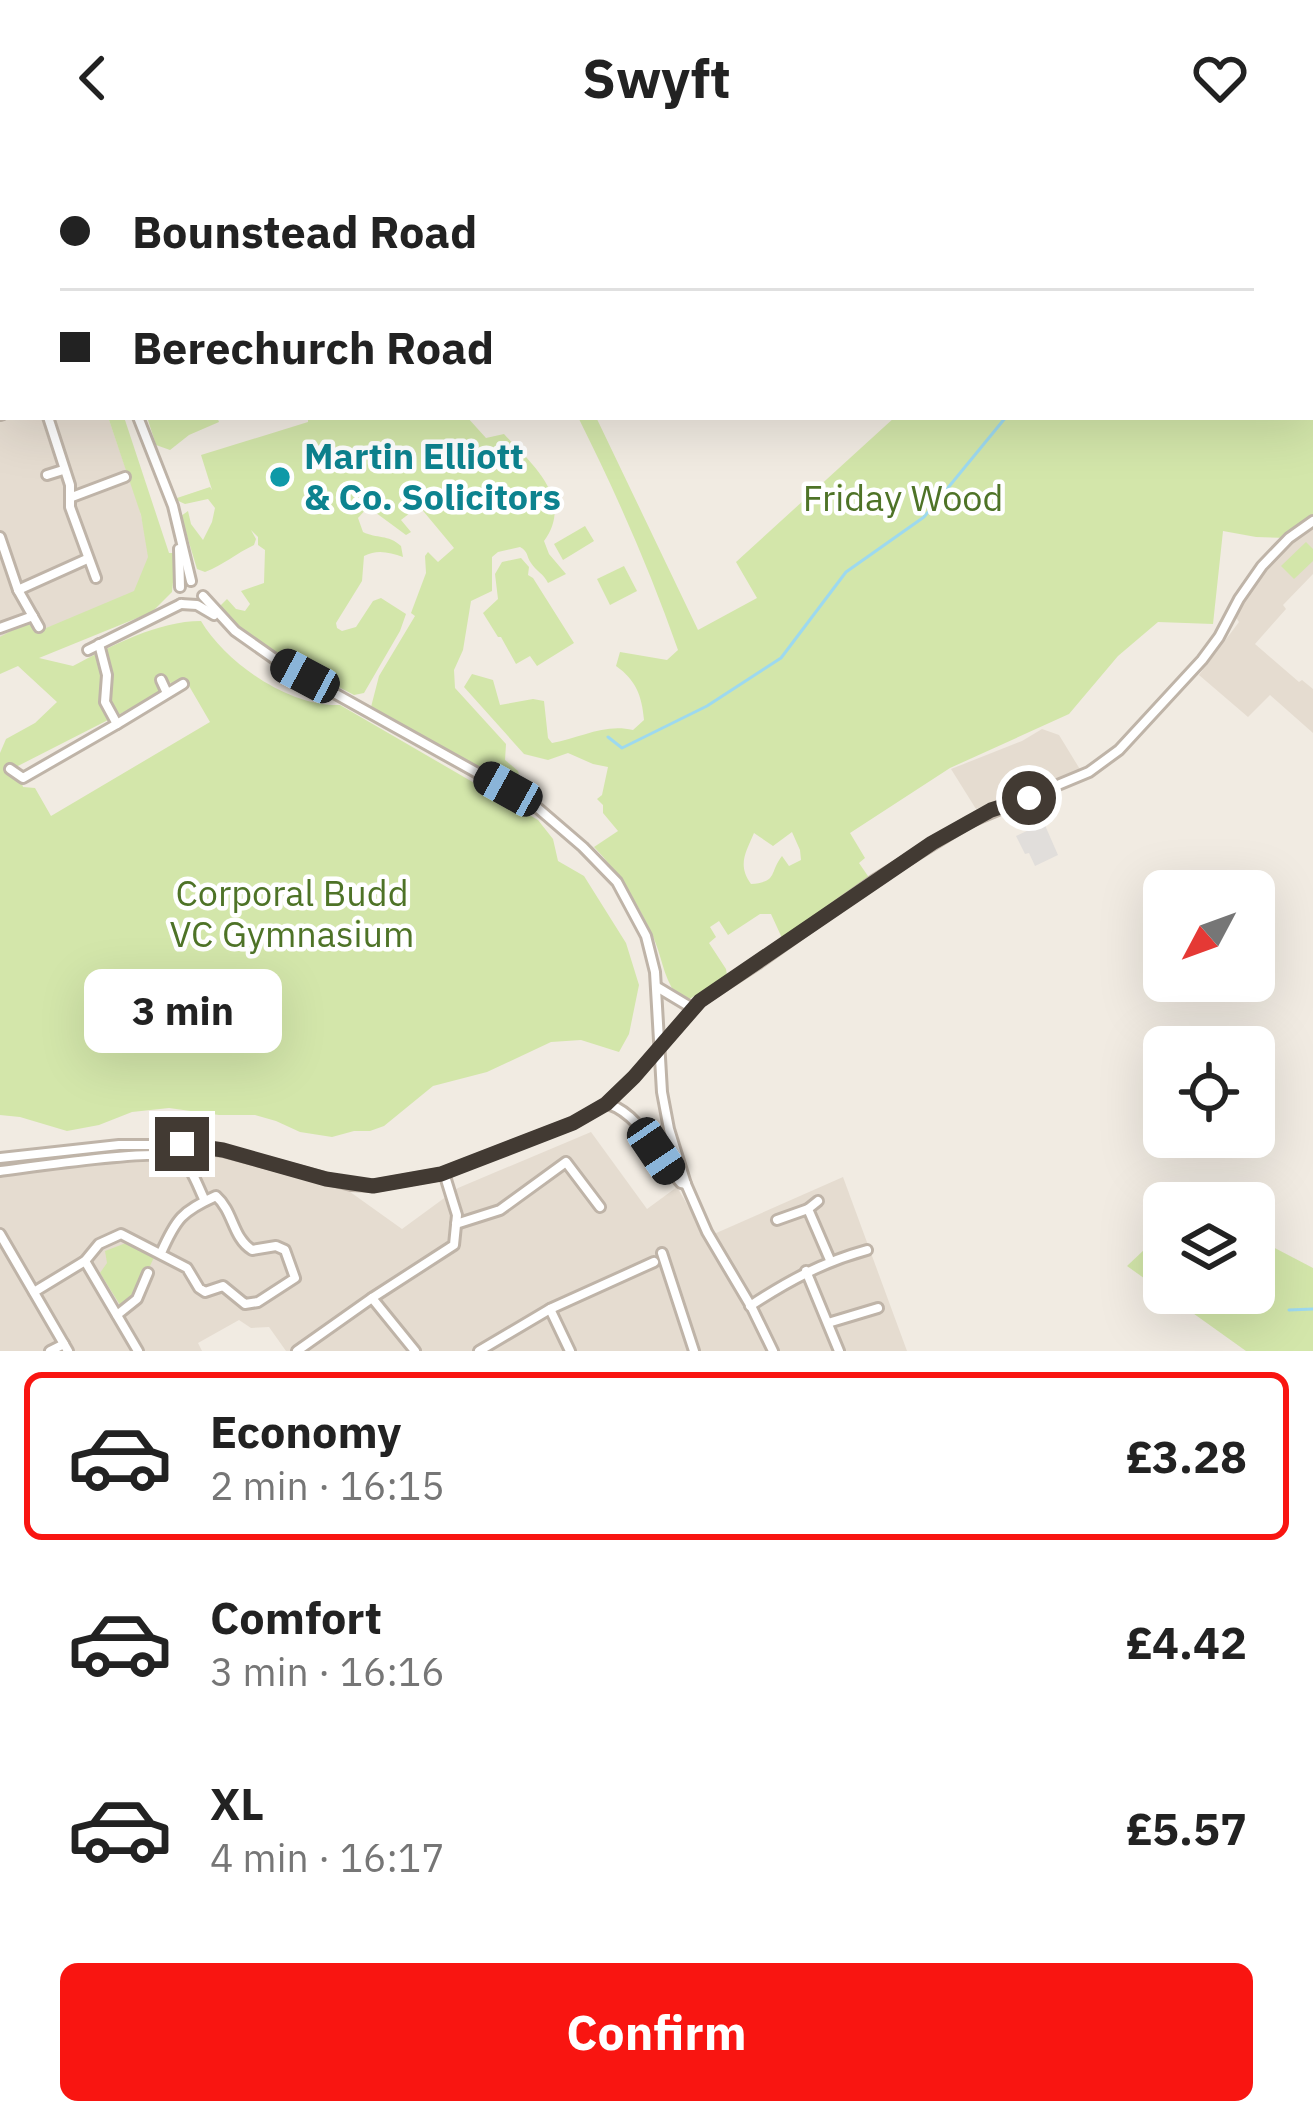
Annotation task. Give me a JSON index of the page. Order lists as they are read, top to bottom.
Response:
{
  "parks": ["Friday Wood", "Corporal Budd VC Gymnasium"],
  "places": ["Martin Elliott & Co. Solicitors"],
  "north": "bottom left",
  "page": {
    "header": "Swyft",
    "banner": ["Bounstead Road", "Berechurch Road"],
    "bubble": "3 min",
    "list": [
      {
        "name": "Economy",
        "note": "2 min · 16:15",
        "value": "£3.28"
      },
      {
        "name": "Comfort",
        "note": "3 min · 16:16",
        "value": "£4.42"
      },
      {
        "name": "XL",
        "note": "4 min · 16:17",
        "value": "£5.57"
      }
    ],
    "buttons": "Confirm"
  }
}
